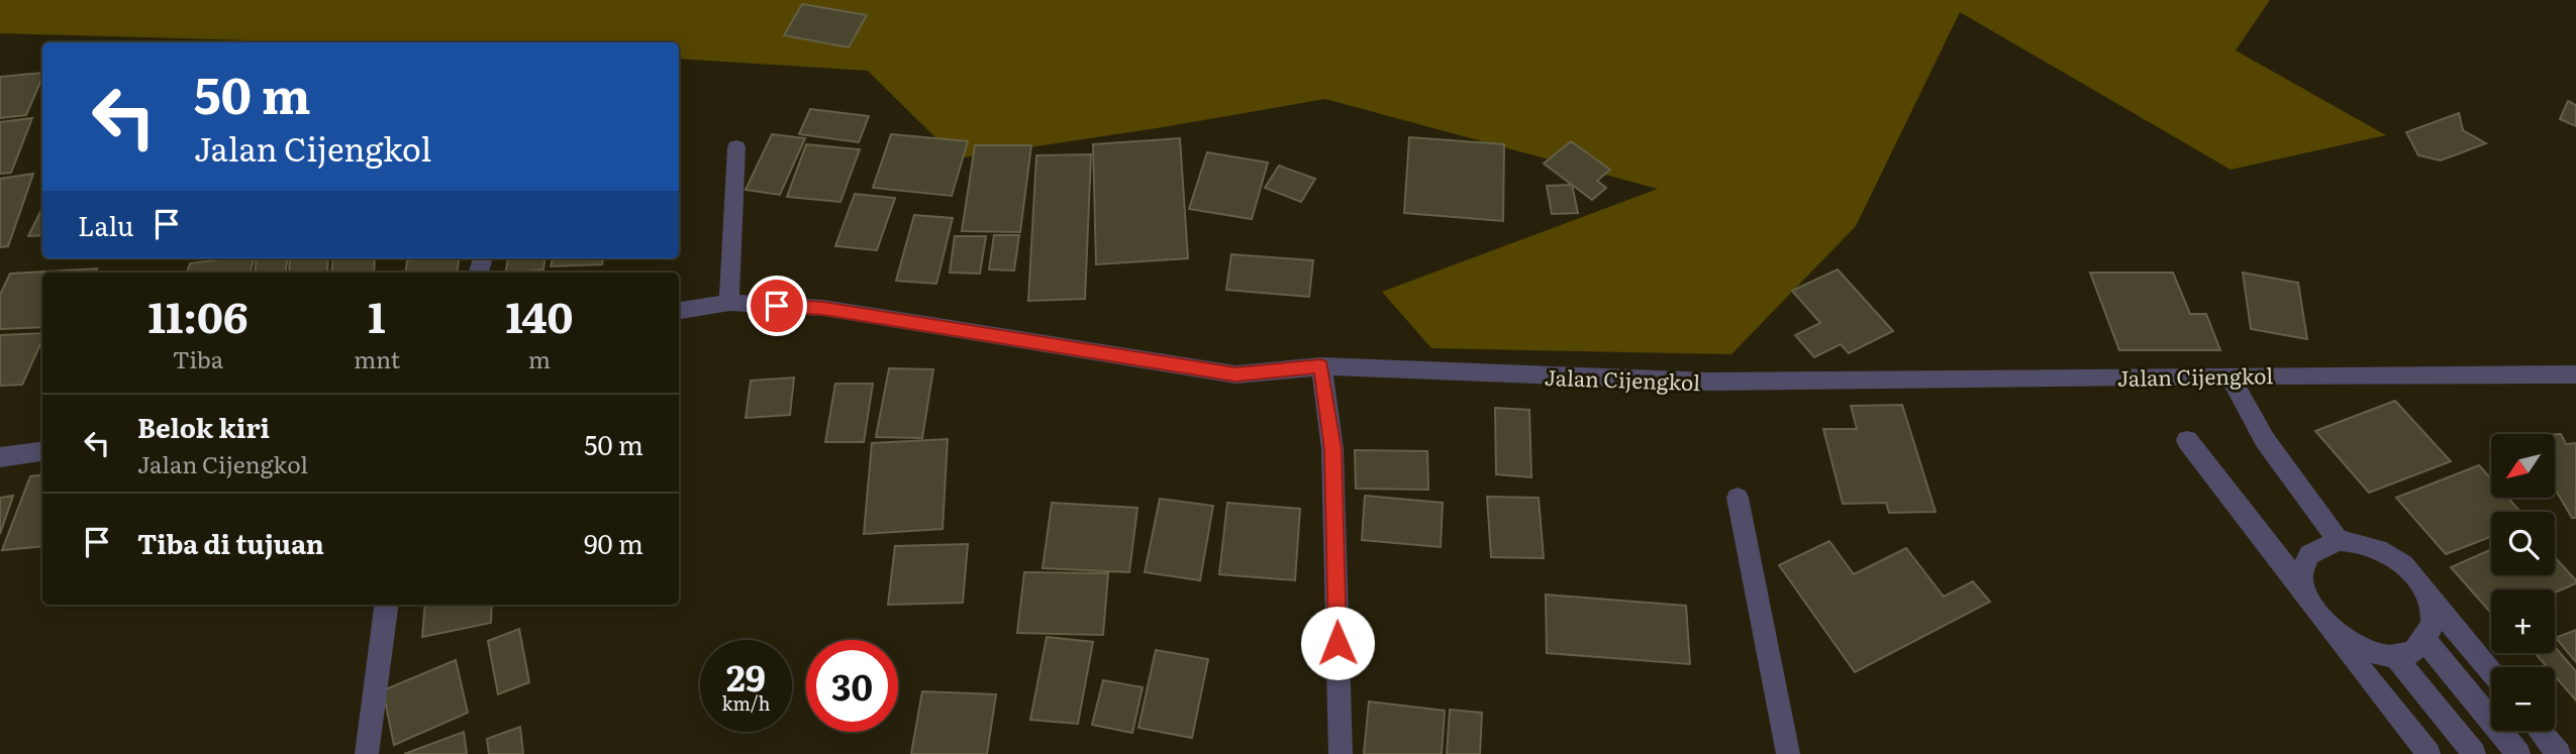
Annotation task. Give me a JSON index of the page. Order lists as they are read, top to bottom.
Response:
{
  "streets": {
    "street": ["Jalan Cijengkol"]
  },
  "north": "bottom left",
  "page": {
    "turn": ["50 m", "Jalan Cijengkol"],
    "then": "Lalu",
    "eta": [
      "11:06",
      "Tiba",
      "1",
      "mnt",
      "140",
      "m"
    ],
    "list": [
      {
        "name": "Belok kiri",
        "note": "Jalan Cijengkol",
        "value": "50 m"
      },
      {
        "name": "Tiba di tujuan",
        "value": "90 m"
      }
    ],
    "map_buttons": ["+", "−"],
    "speed": "29 km/h",
    "limit": "30"
  }
}
